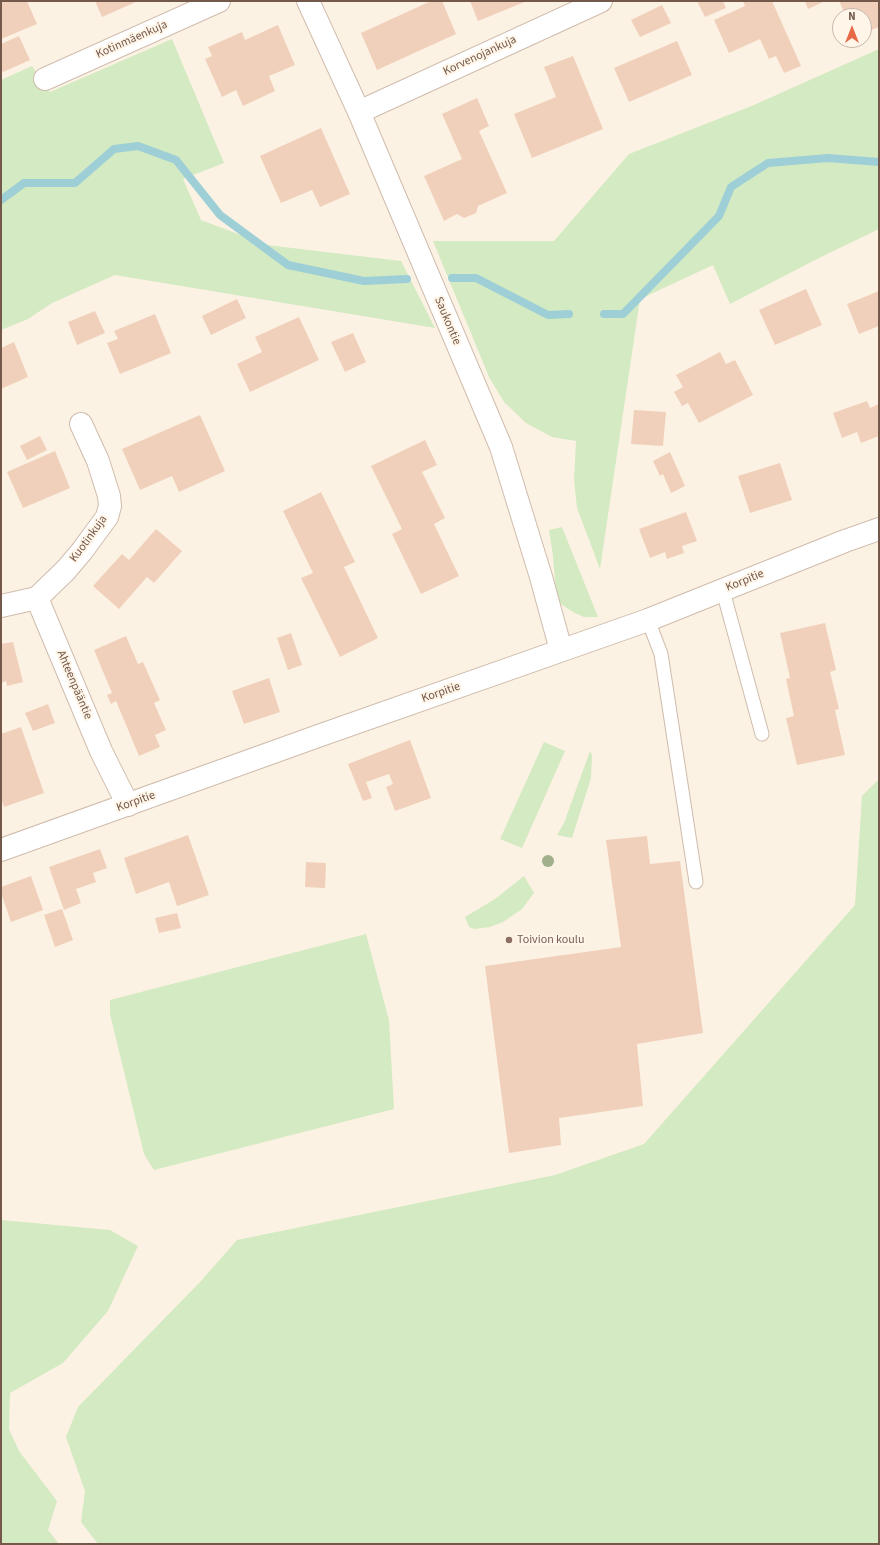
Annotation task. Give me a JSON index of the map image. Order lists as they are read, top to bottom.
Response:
{
  "streets": {
    "street": [
      "Kotinmäenkuja",
      "Korvenojankuja",
      "Saukontie",
      "Kuotinkuja",
      "Korpitie",
      "Ahteenpääntie"
    ]
  },
  "crossings": [
    ["Korvenojankuja", "Saukontie"],
    ["Saukontie", "Korpitie"],
    ["Kuotinkuja", "Ahteenpääntie"],
    ["Korpitie", "Ahteenpääntie"]
  ],
  "places": ["Toivion koulu"],
  "north": "top"
}
